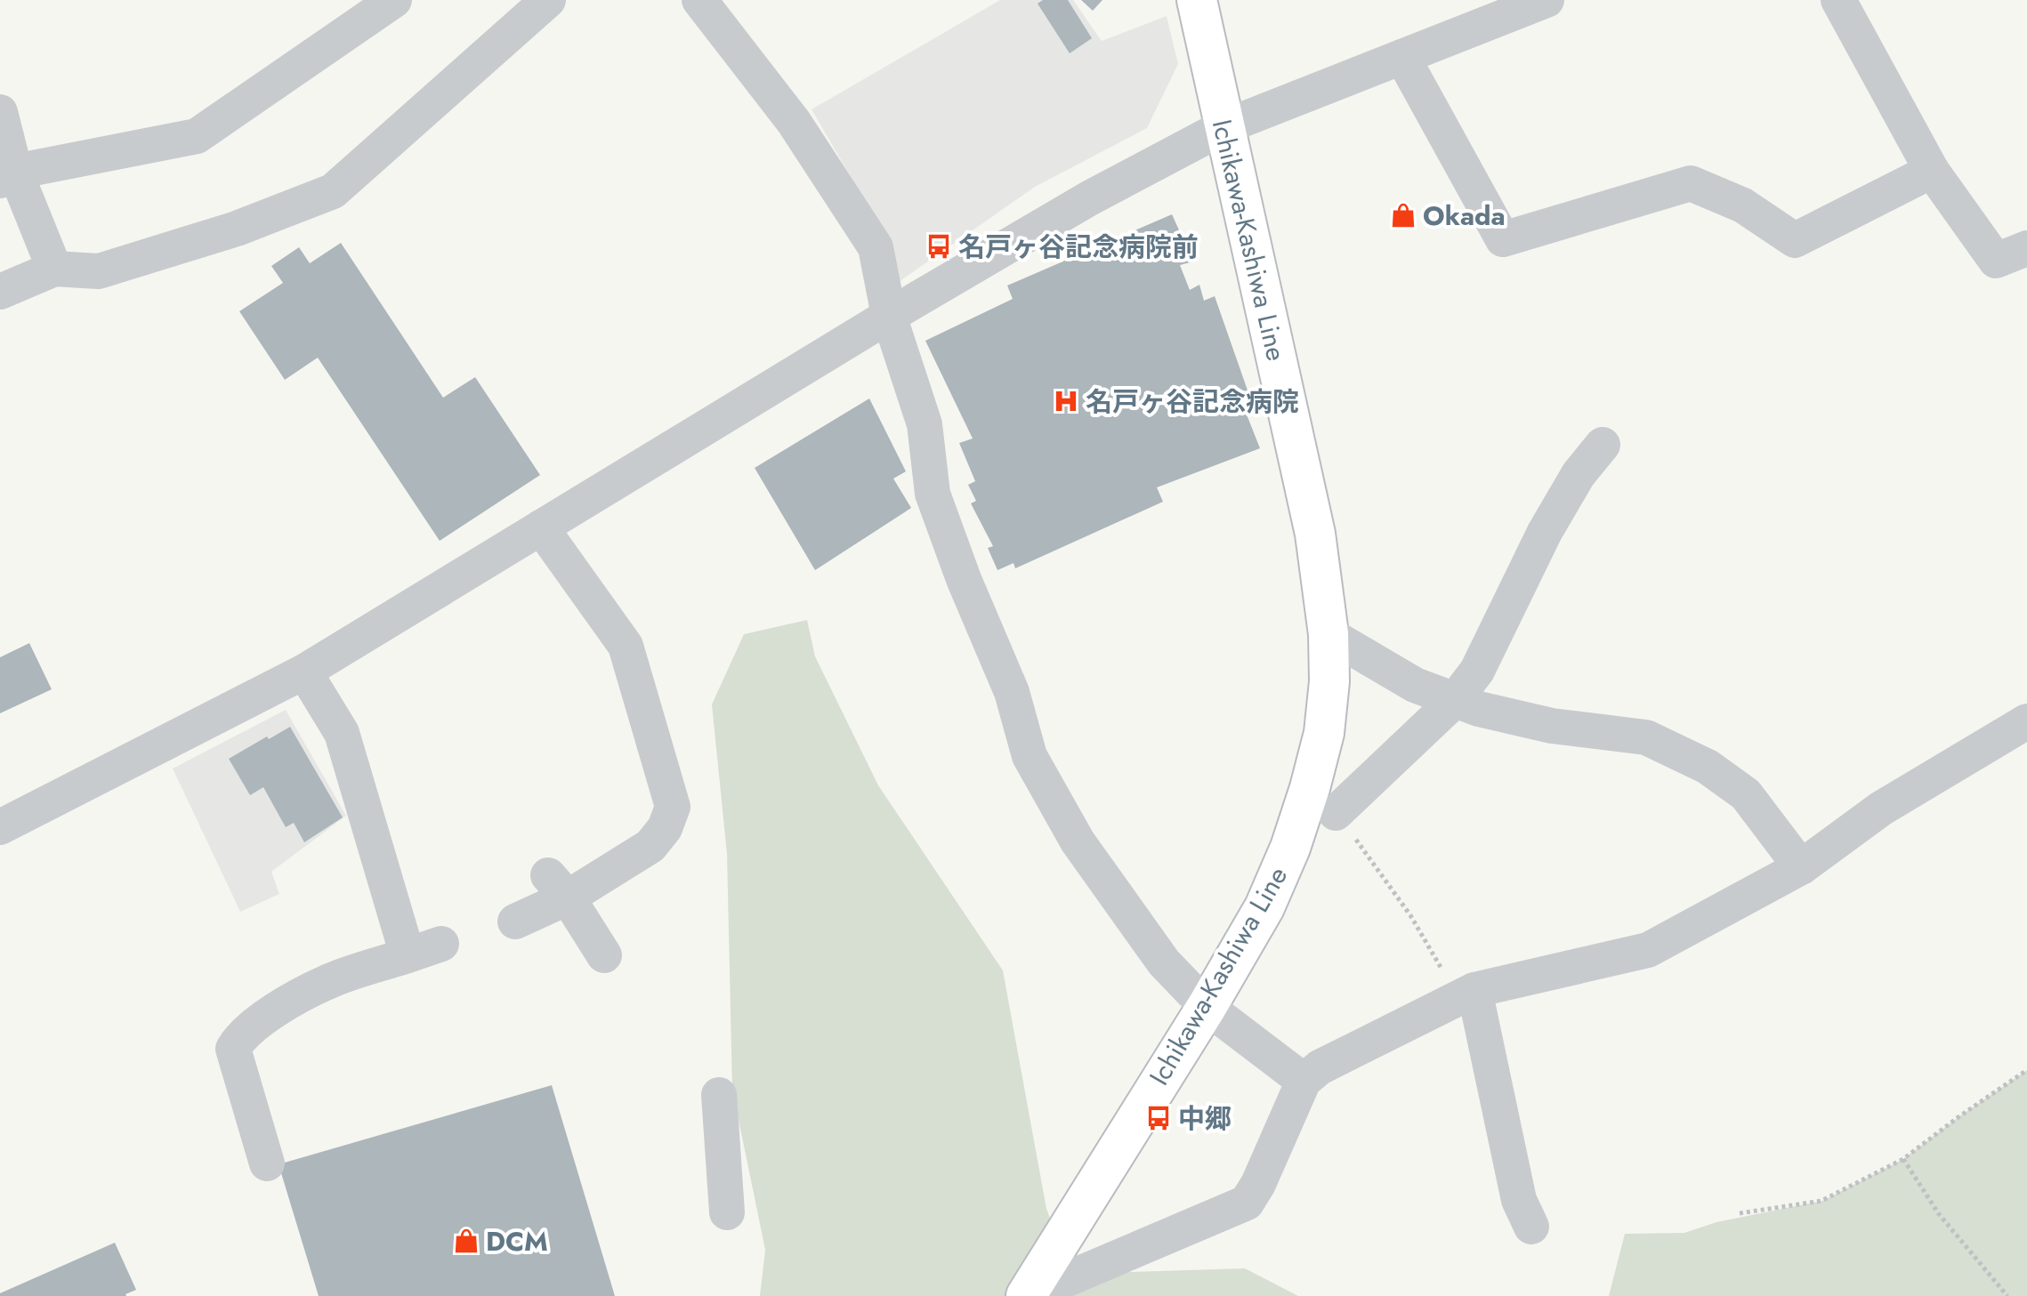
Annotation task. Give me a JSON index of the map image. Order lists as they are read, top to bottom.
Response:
{
  "streets": {
    "main road": ["Ichikawa-Kashiwa Line"]
  },
  "places": {
    "shop": ["Okada", "DCM"],
    "bus stop": ["名戸ヶ谷記念病院前", "中郷"],
    "hospital": ["名戸ヶ谷記念病院"]
  }
}
